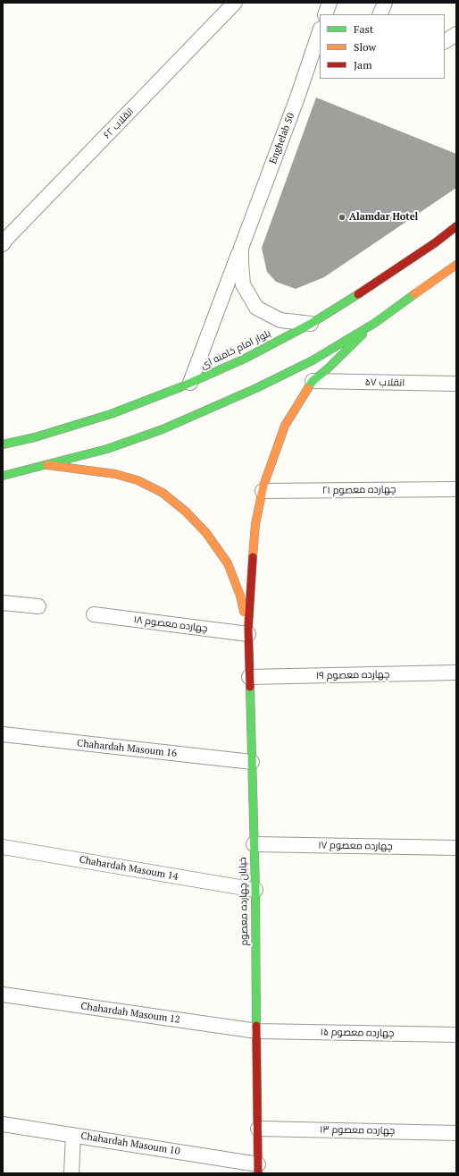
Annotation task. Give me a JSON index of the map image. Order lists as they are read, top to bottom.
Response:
{
  "streets": {
    "street": [
      "انقلاب ۶۲",
      "Enghelab 50",
      "بلوار امام خامنه ای",
      "انقلاب ۵۷",
      "چهارده معصوم ۲۱",
      "چهارده معصوم ۱۸",
      "چهارده معصوم ۱۹",
      "Chahardah Masoum 16",
      "چهارده معصوم ۱۷",
      "Chahardah Masoum 14",
      "خیابان چهارده معصوم",
      "Chahardah Masoum 12",
      "چهارده معصوم ۱۵",
      "چهارده معصوم ۱۳",
      "Chahardah Masoum 10"
    ]
  },
  "crossings": [
    ["Enghelab 50", "بلوار امام خامنه ای"],
    ["چهارده معصوم ۱۸", "خیابان چهارده معصوم"],
    ["چهارده معصوم ۱۹", "خیابان چهارده معصوم"],
    ["Chahardah Masoum 16", "خیابان چهارده معصوم"],
    ["چهارده معصوم ۱۷", "خیابان چهارده معصوم"],
    ["Chahardah Masoum 14", "خیابان چهارده معصوم"],
    ["خیابان چهارده معصوم", "Chahardah Masoum 12"],
    ["خیابان چهارده معصوم", "چهارده معصوم ۱۵"],
    ["خیابان چهارده معصوم", "چهارده معصوم ۱۳"],
    ["خیابان چهارده معصوم", "Chahardah Masoum 10"],
    ["Chahardah Masoum 12", "چهارده معصوم ۱۵"]
  ],
  "places": ["Alamdar Hotel"],
  "legend": ["Fast", "Slow", "Jam"]
}
